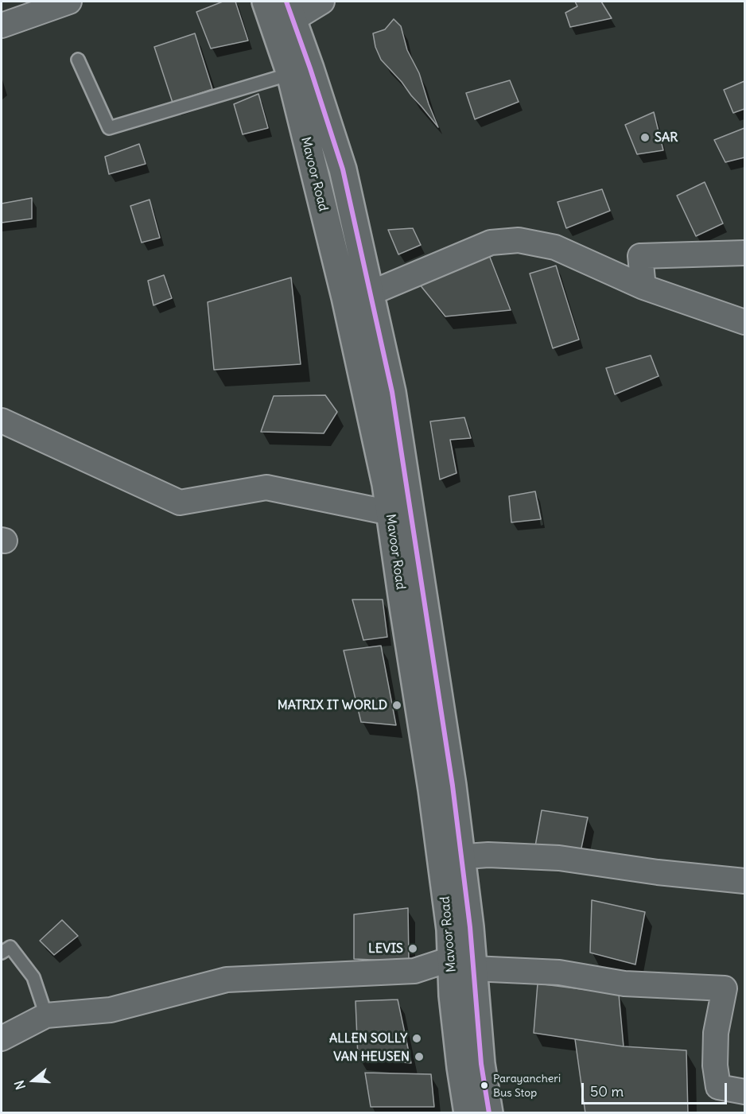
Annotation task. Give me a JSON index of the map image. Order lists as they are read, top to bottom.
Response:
{
  "streets": {
    "main road": ["Mavoor Road"]
  },
  "places": [
    "SAR",
    "MATRIX IT WORLD",
    "LEVIS",
    "ALLEN SOLLY",
    "VAN HEUSEN",
    "Parayancheri Bus Stop"
  ],
  "scale_bar": "50 m",
  "north": "left"
}
